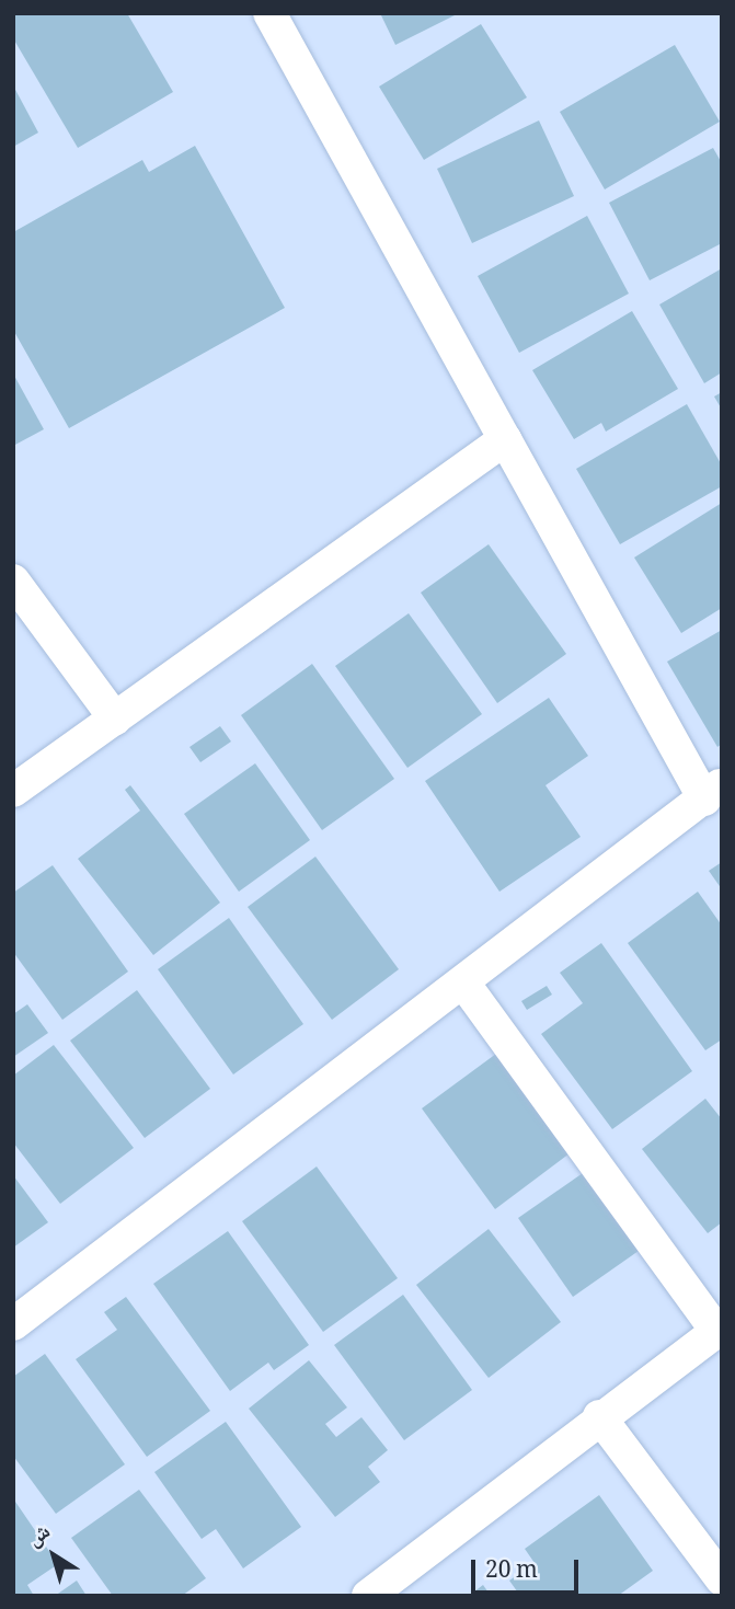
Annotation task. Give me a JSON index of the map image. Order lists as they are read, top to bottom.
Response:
{
  "scale_bar": "20 m",
  "north": "top left"
}
